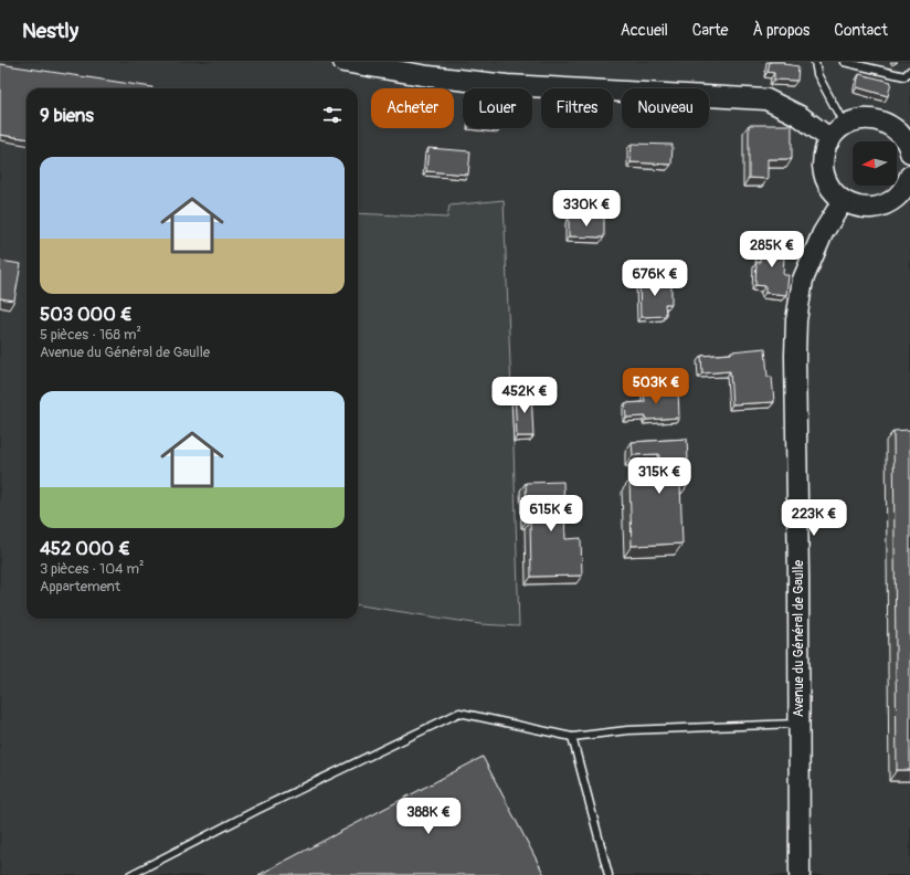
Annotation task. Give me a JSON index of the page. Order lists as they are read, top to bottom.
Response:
{
  "streets": {
    "street": ["Avenue du Général de Gaulle"]
  },
  "north": "left",
  "page": {
    "header": "Nestly",
    "nav": [
      "Accueil",
      "Carte",
      "À propos",
      "Contact"
    ],
    "chip": [
      "Acheter",
      "Louer",
      "Filtres",
      "Nouveau"
    ],
    "heading": "9 biens",
    "list": [
      {
        "name": "503 000 €",
        "note": "5 pièces · 168 m² · Avenue du Général de Gaulle"
      },
      {
        "name": "452 000 €",
        "note": "3 pièces · 104 m² · Appartement"
      }
    ],
    "price": [
      "330K €",
      "285K €",
      "676K €",
      "503K €",
      "452K €",
      "315K €",
      "615K €",
      "223K €",
      "388K €"
    ]
  }
}
